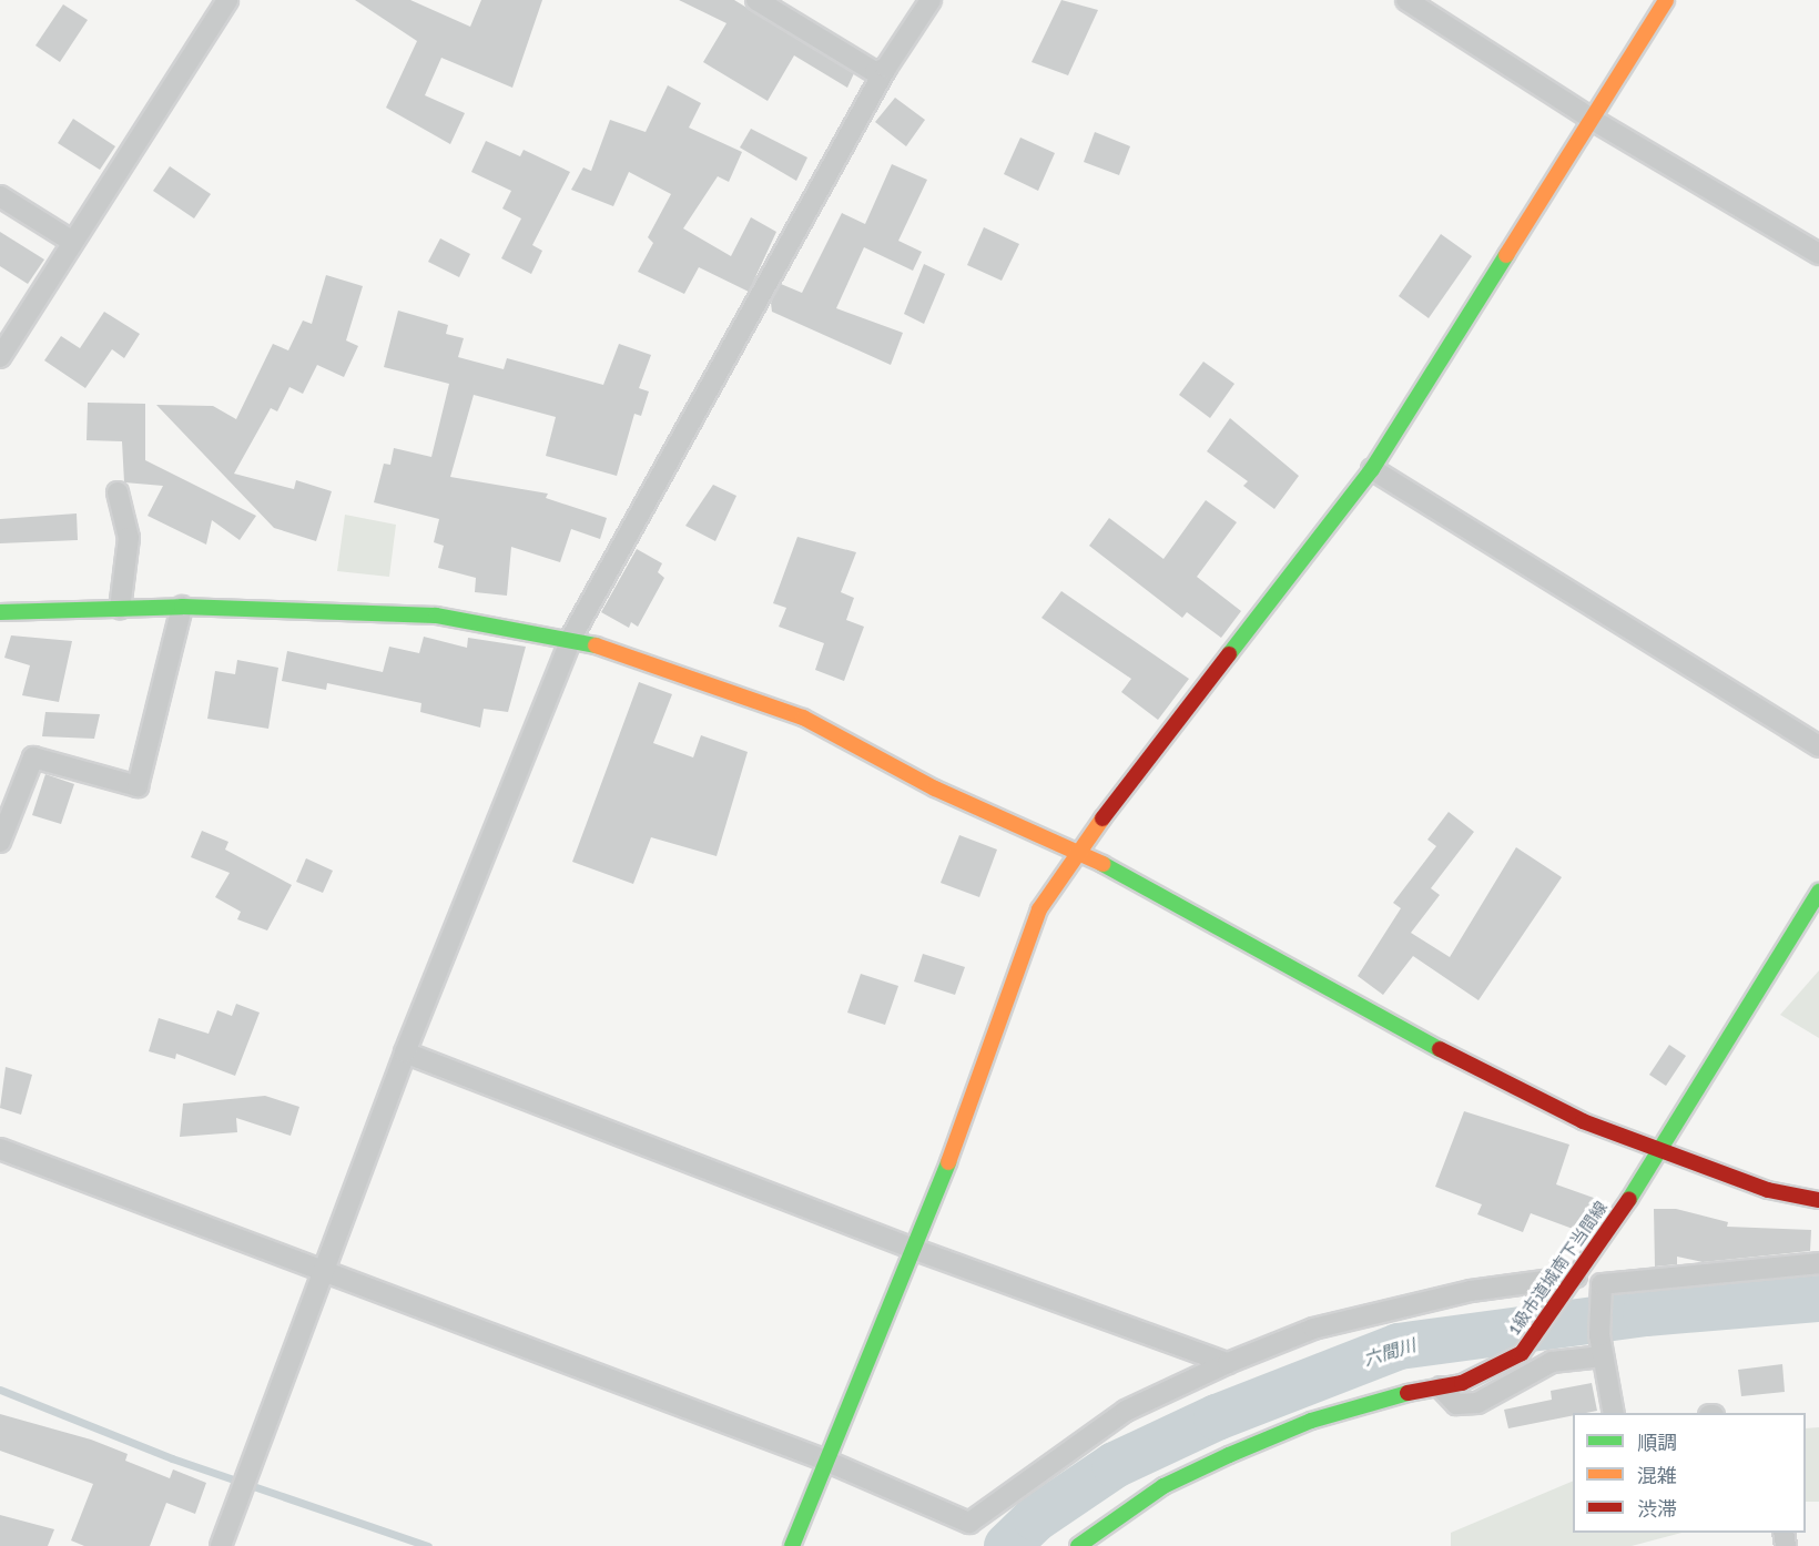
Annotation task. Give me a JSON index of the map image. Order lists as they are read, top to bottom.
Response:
{
  "streets": {
    "street": ["1級市道城南下当間線"]
  },
  "water": ["六間川"],
  "legend": ["順調", "混雑", "渋滞"]
}
